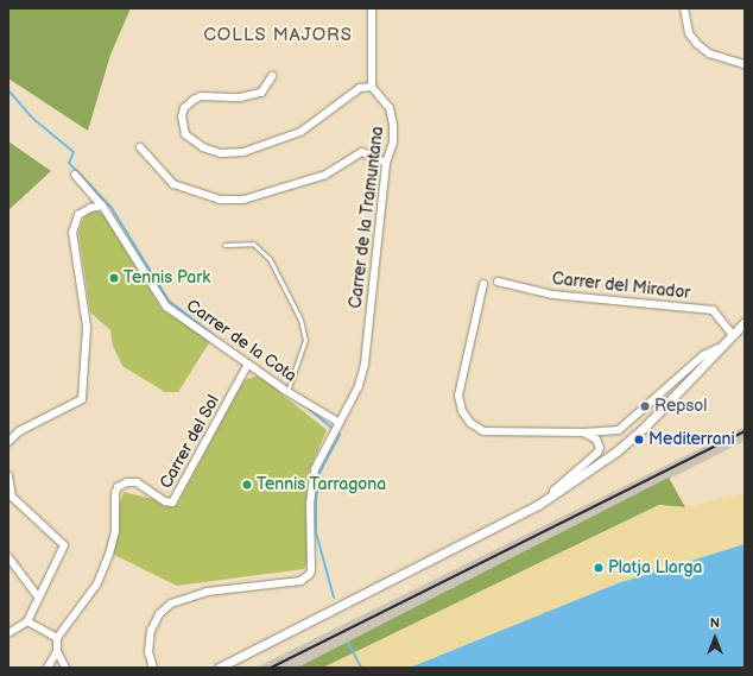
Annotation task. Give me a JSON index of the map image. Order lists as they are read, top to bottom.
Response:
{
  "streets": {
    "street": [
      "Carrer de la Tramuntana",
      "Carrer del Mirador",
      "Carrer de la Cota",
      "Carrer del Sol"
    ]
  },
  "crossings": [
    ["Carrer de la Tramuntana", "Carrer de la Cota"],
    ["Carrer de la Cota", "Carrer del Sol"]
  ],
  "districts": ["COLLS MAJORS"],
  "places": [
    "Tennis Park",
    "Repsol",
    "Mediterrani",
    "Tennis Tarragona",
    "Platja Llarga"
  ],
  "north": "top"
}
